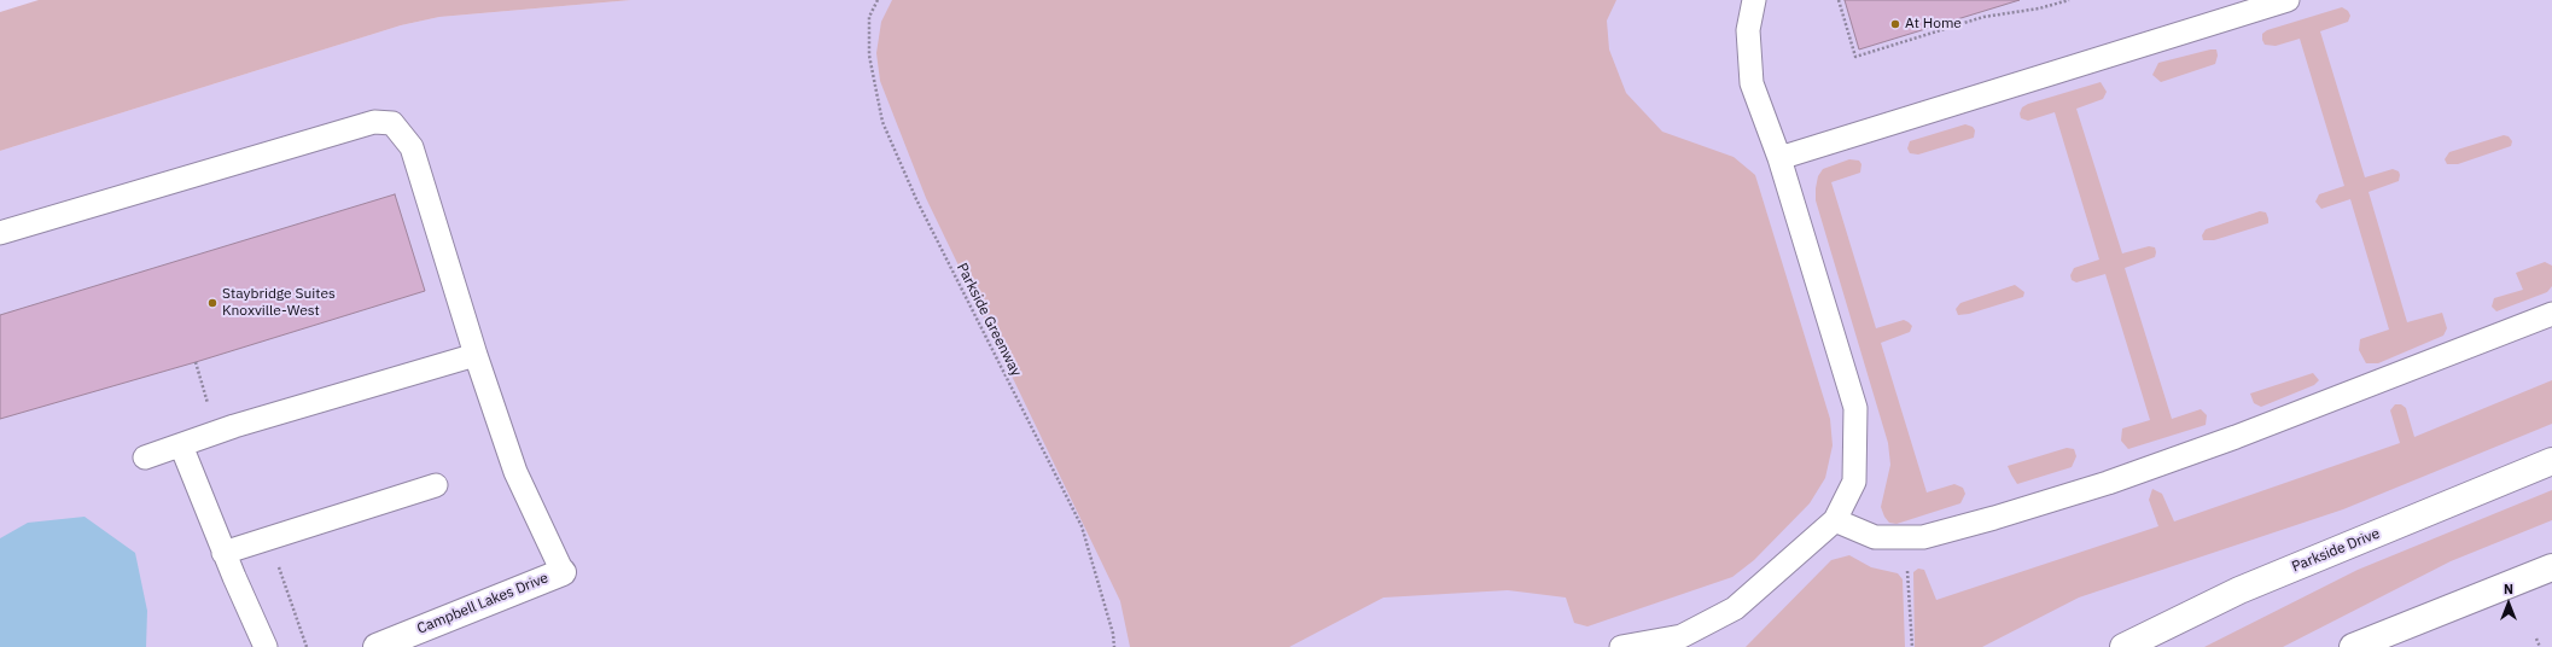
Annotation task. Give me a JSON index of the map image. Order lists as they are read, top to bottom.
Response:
{
  "streets": {
    "street": ["Parkside Drive", "Campbell Lakes Drive"],
    "path": ["Parkside Greenway"]
  },
  "places": ["At Home", "Staybridge Suites Knoxville-West"],
  "north": "top"
}
